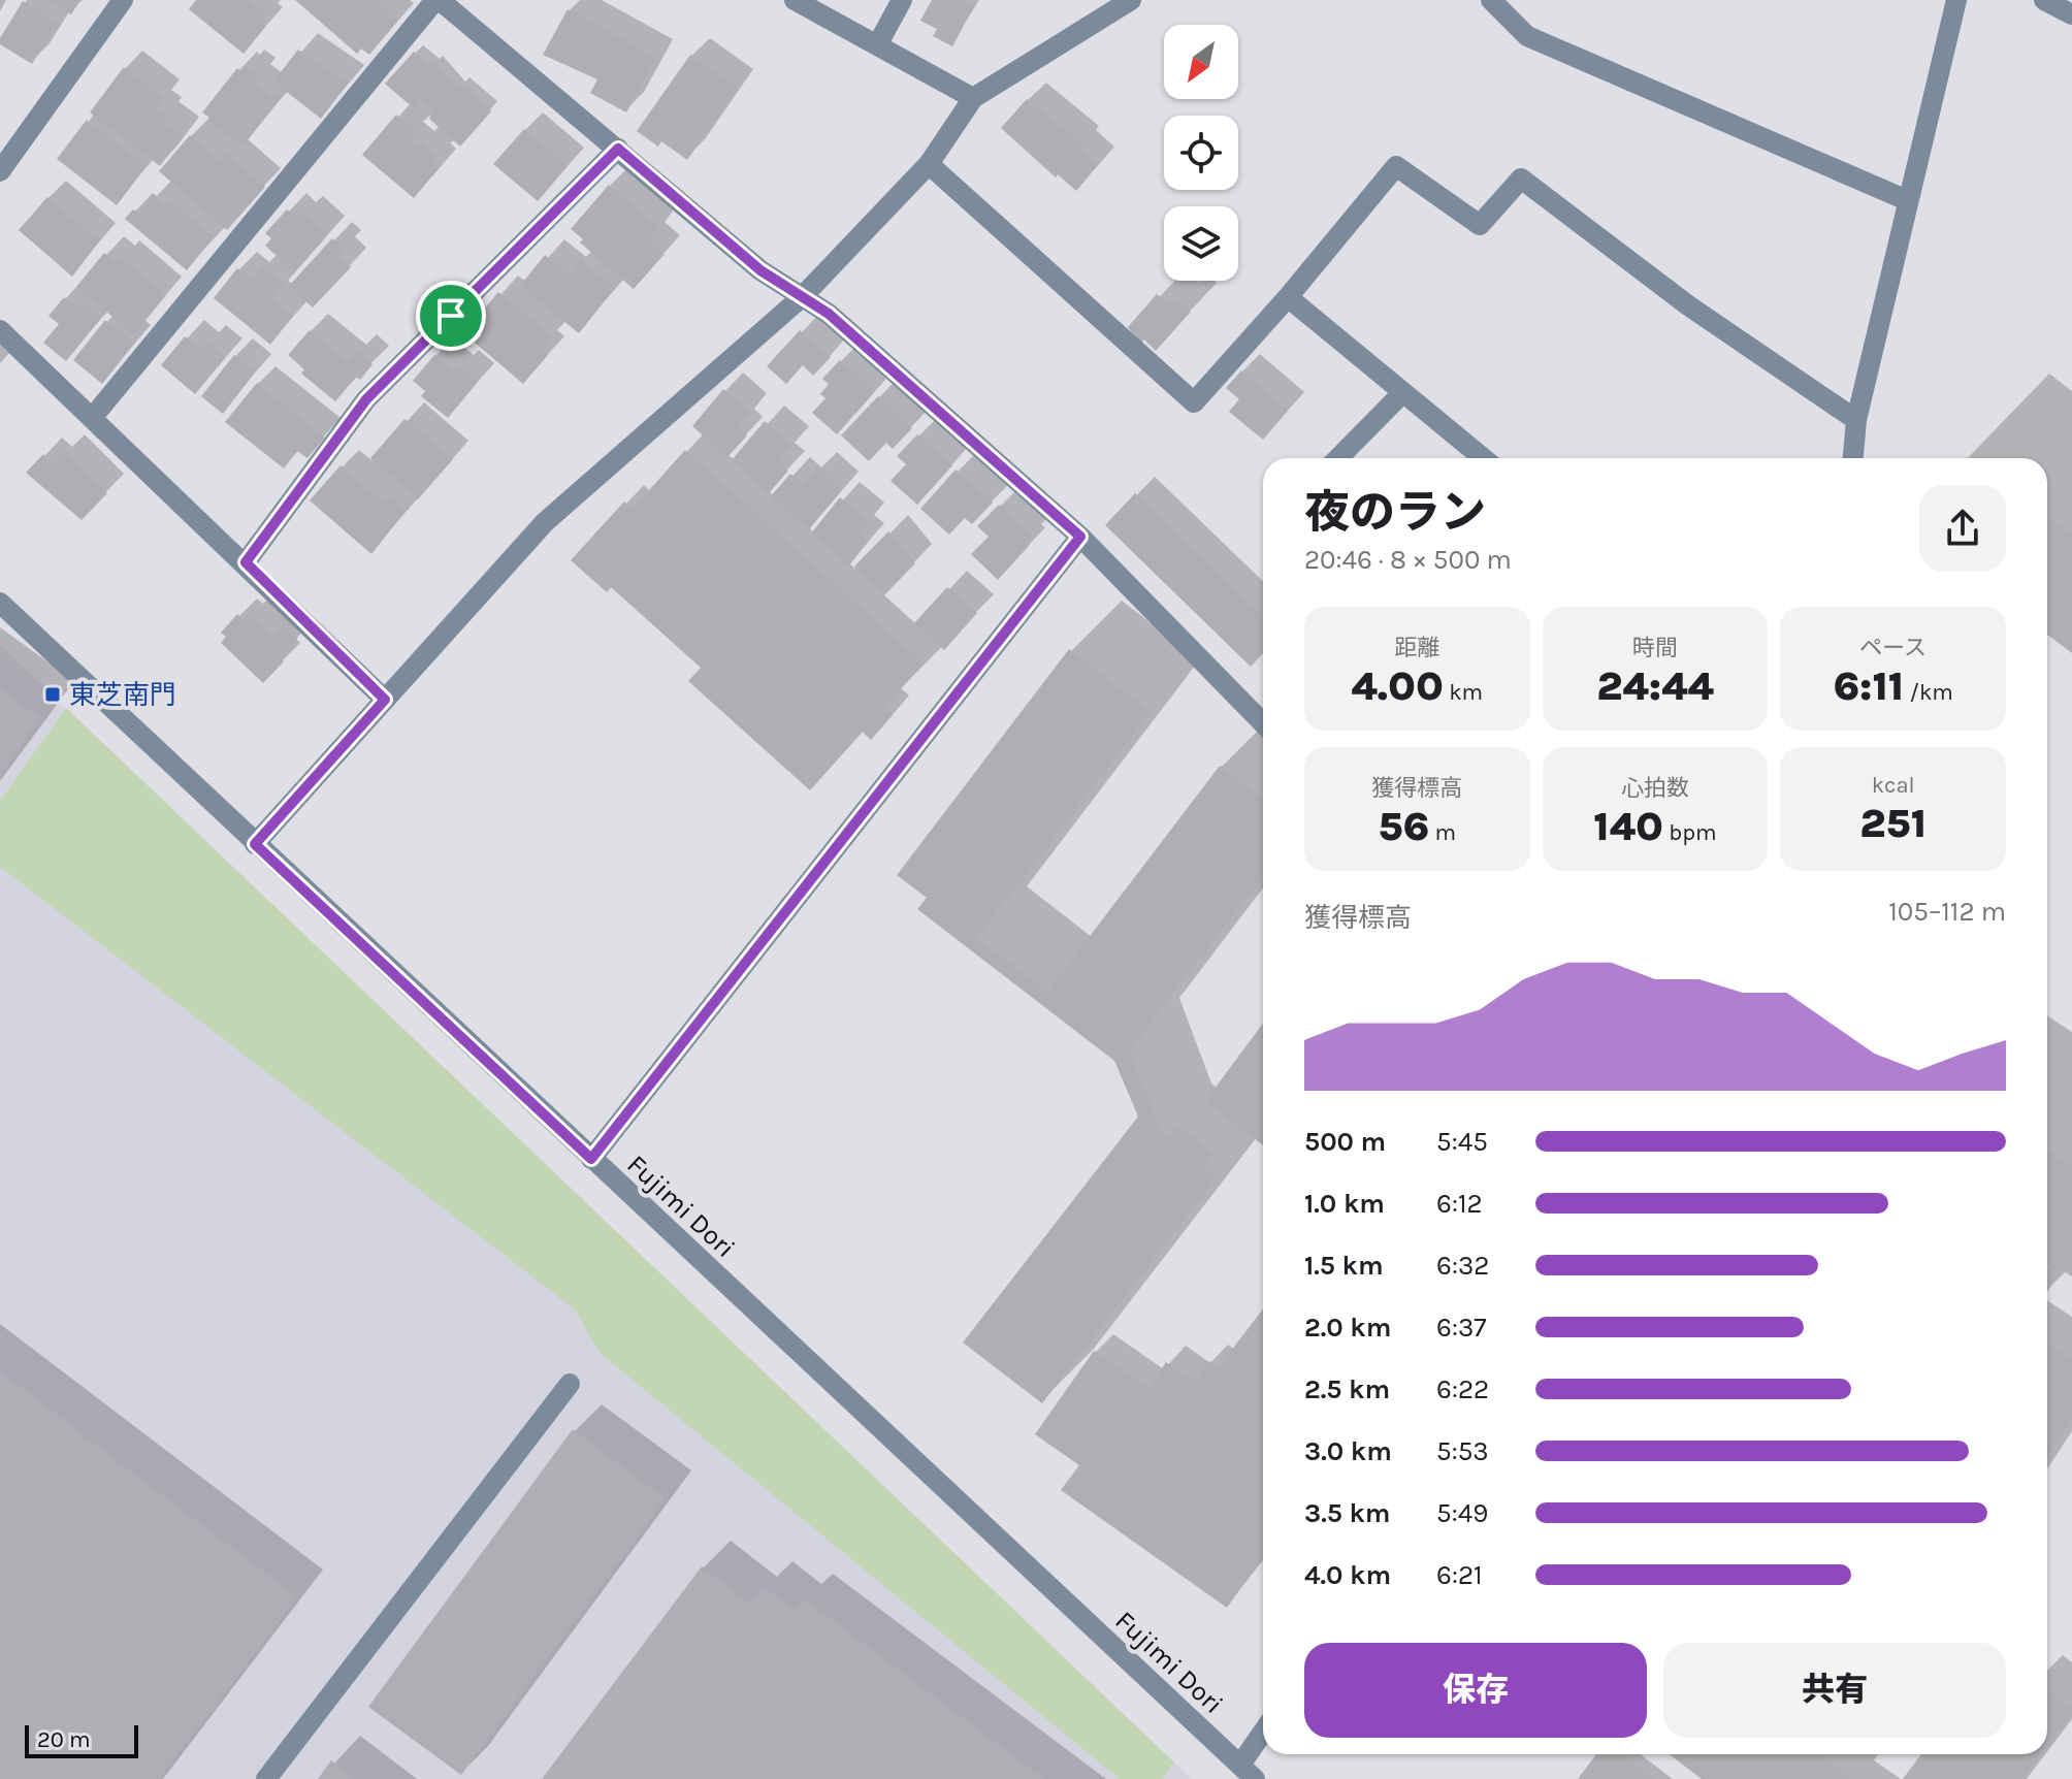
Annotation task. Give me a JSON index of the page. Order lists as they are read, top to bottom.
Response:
{
  "streets": {
    "street": ["Fujimi Dori"]
  },
  "places": {
    "transit": ["東芝南門"]
  },
  "scale_bar": "20 m",
  "north": "bottom left",
  "page": {
    "heading": ["夜のラン", "20:46 · 8 × 500 m"],
    "stats": [
      ["距離", "4.00 km"],
      ["時間", "24:44"],
      ["ペース", "6:11 /km"],
      ["獲得標高", "56 m"],
      ["心拍数", "140 bpm"],
      ["kcal", "251"]
    ],
    "chart": ["獲得標高", "105–112 m"],
    "list": [
      {
        "name": "500 m",
        "note": "5:45"
      },
      {
        "name": "1.0 km",
        "note": "6:12"
      },
      {
        "name": "1.5 km",
        "note": "6:32"
      },
      {
        "name": "2.0 km",
        "note": "6:37"
      },
      {
        "name": "2.5 km",
        "note": "6:22"
      },
      {
        "name": "3.0 km",
        "note": "5:53"
      },
      {
        "name": "3.5 km",
        "note": "5:49"
      },
      {
        "name": "4.0 km",
        "note": "6:21"
      }
    ],
    "buttons": ["保存", "共有"],
    "scale": "20 m"
  }
}
